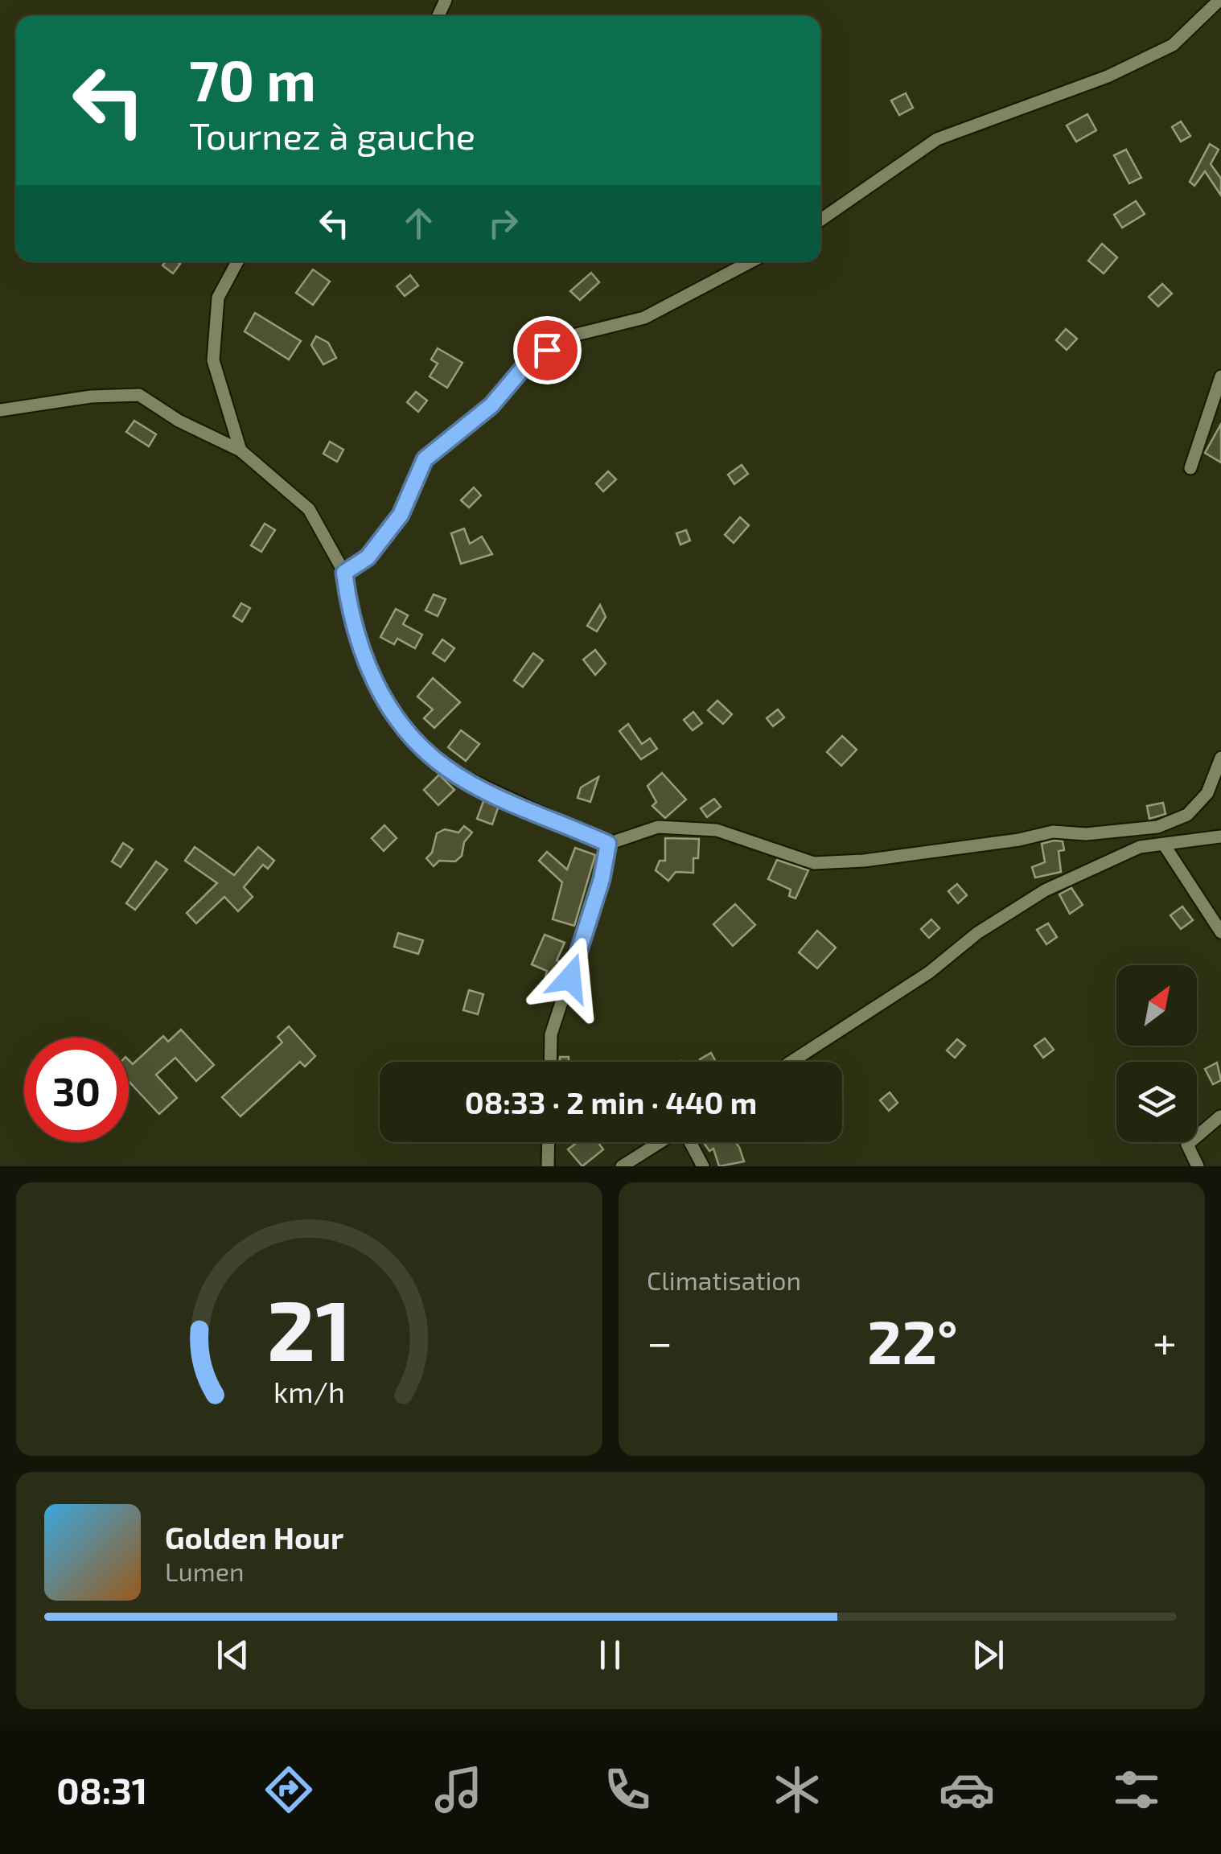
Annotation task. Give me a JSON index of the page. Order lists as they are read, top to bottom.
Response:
{
  "north": "top right",
  "page": {
    "turn": ["70 m", "Tournez à gauche"],
    "limit": "30",
    "trip": "08:33 · 2 min · 440 m",
    "tile": "Climatisation",
    "heat": ["−", "22°", "+"],
    "song": ["Golden Hour", "Lumen"],
    "tabs": "08:31",
    "gauge": ["21", "km/h"]
  }
}
